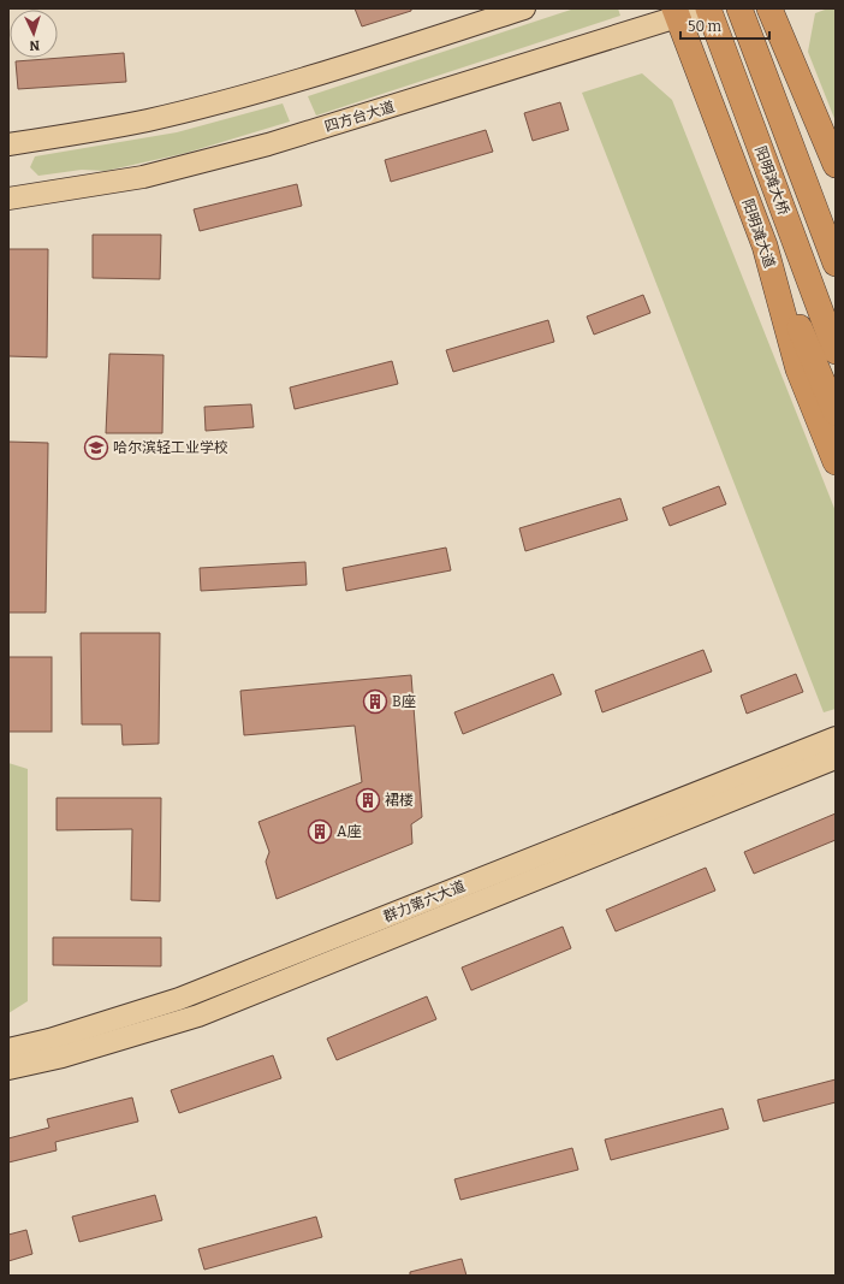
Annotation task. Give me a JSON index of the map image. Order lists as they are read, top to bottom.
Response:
{
  "streets": {
    "highway": ["阳明滩大桥", "阳明滩大道"],
    "main road": ["四方台大道", "群力第六大道"]
  },
  "crossings": [
    ["四方台大道", "阳明滩大桥"],
    ["四方台大道", "阳明滩大道"]
  ],
  "places": {
    "school or university": ["哈尔滨轻工业学校"],
    "building": ["B座", "裙楼", "A座"]
  },
  "scale_bar": "50 m",
  "north": "bottom"
}
